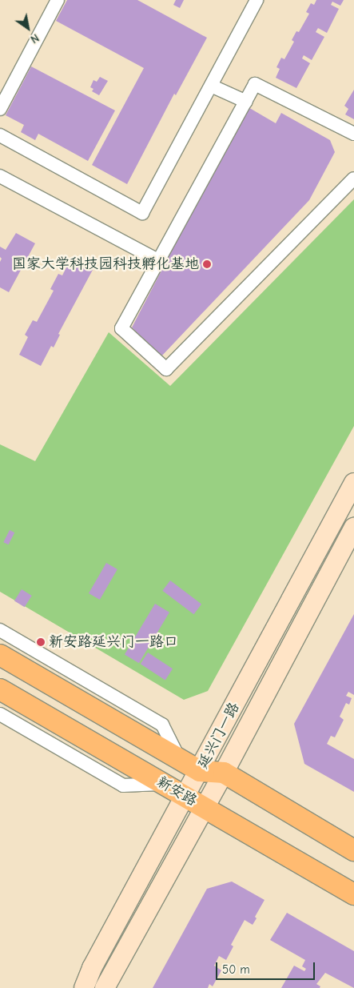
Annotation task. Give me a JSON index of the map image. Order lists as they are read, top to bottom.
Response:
{
  "streets": {
    "main road": ["新安路"],
    "street": ["延兴门一路"]
  },
  "crossings": [
    ["延兴门一路", "新安路"]
  ],
  "places": ["国家大学科技园科技孵化基地", "新安路延兴门一路口"],
  "scale_bar": "50 m",
  "north": "bottom right"
}
